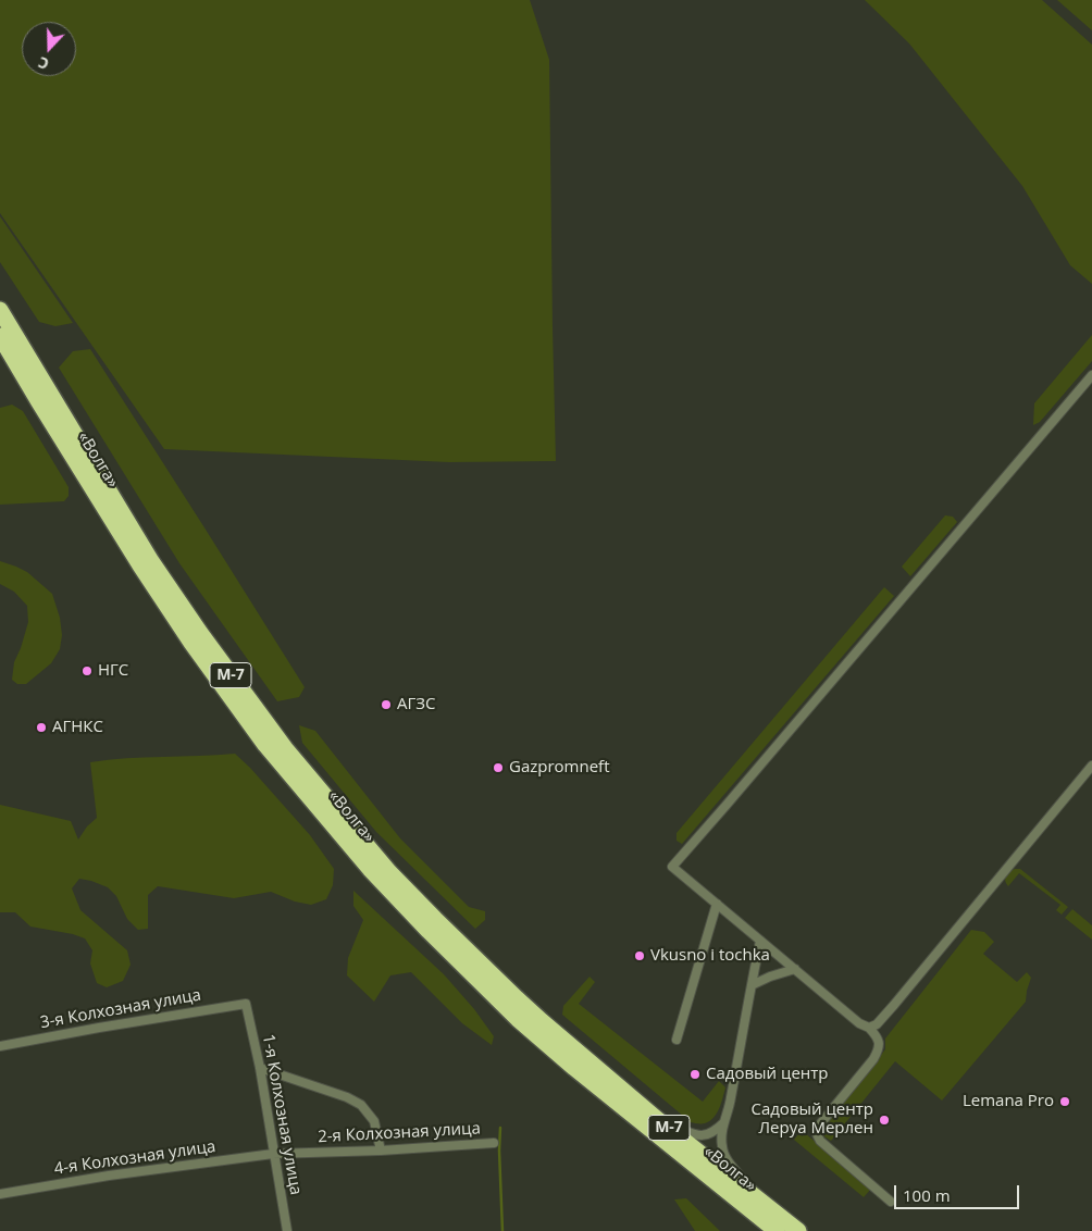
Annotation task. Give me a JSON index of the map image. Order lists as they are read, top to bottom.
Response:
{
  "streets": {
    "highway": ["«Волга»", "М-7"],
    "street": [
      "3-я Колхозная улица",
      "1-я Колхозная улица",
      "2-я Колхозная улица",
      "4-я Колхозная улица"
    ]
  },
  "crossings": [
    ["3-я Колхозная улица", "1-я Колхозная улица"],
    ["1-я Колхозная улица", "2-я Колхозная улица"],
    ["1-я Колхозная улица", "4-я Колхозная улица"],
    ["2-я Колхозная улица", "4-я Колхозная улица"]
  ],
  "places": [
    "НГС",
    "АГЗС",
    "АГНКС",
    "Gazpromneft",
    "Vkusno i tochka",
    "Садовый центр",
    "Lemana Pro",
    "Садовый центр Леруа Мерлен"
  ],
  "scale_bar": "100 m",
  "north": "bottom"
}
